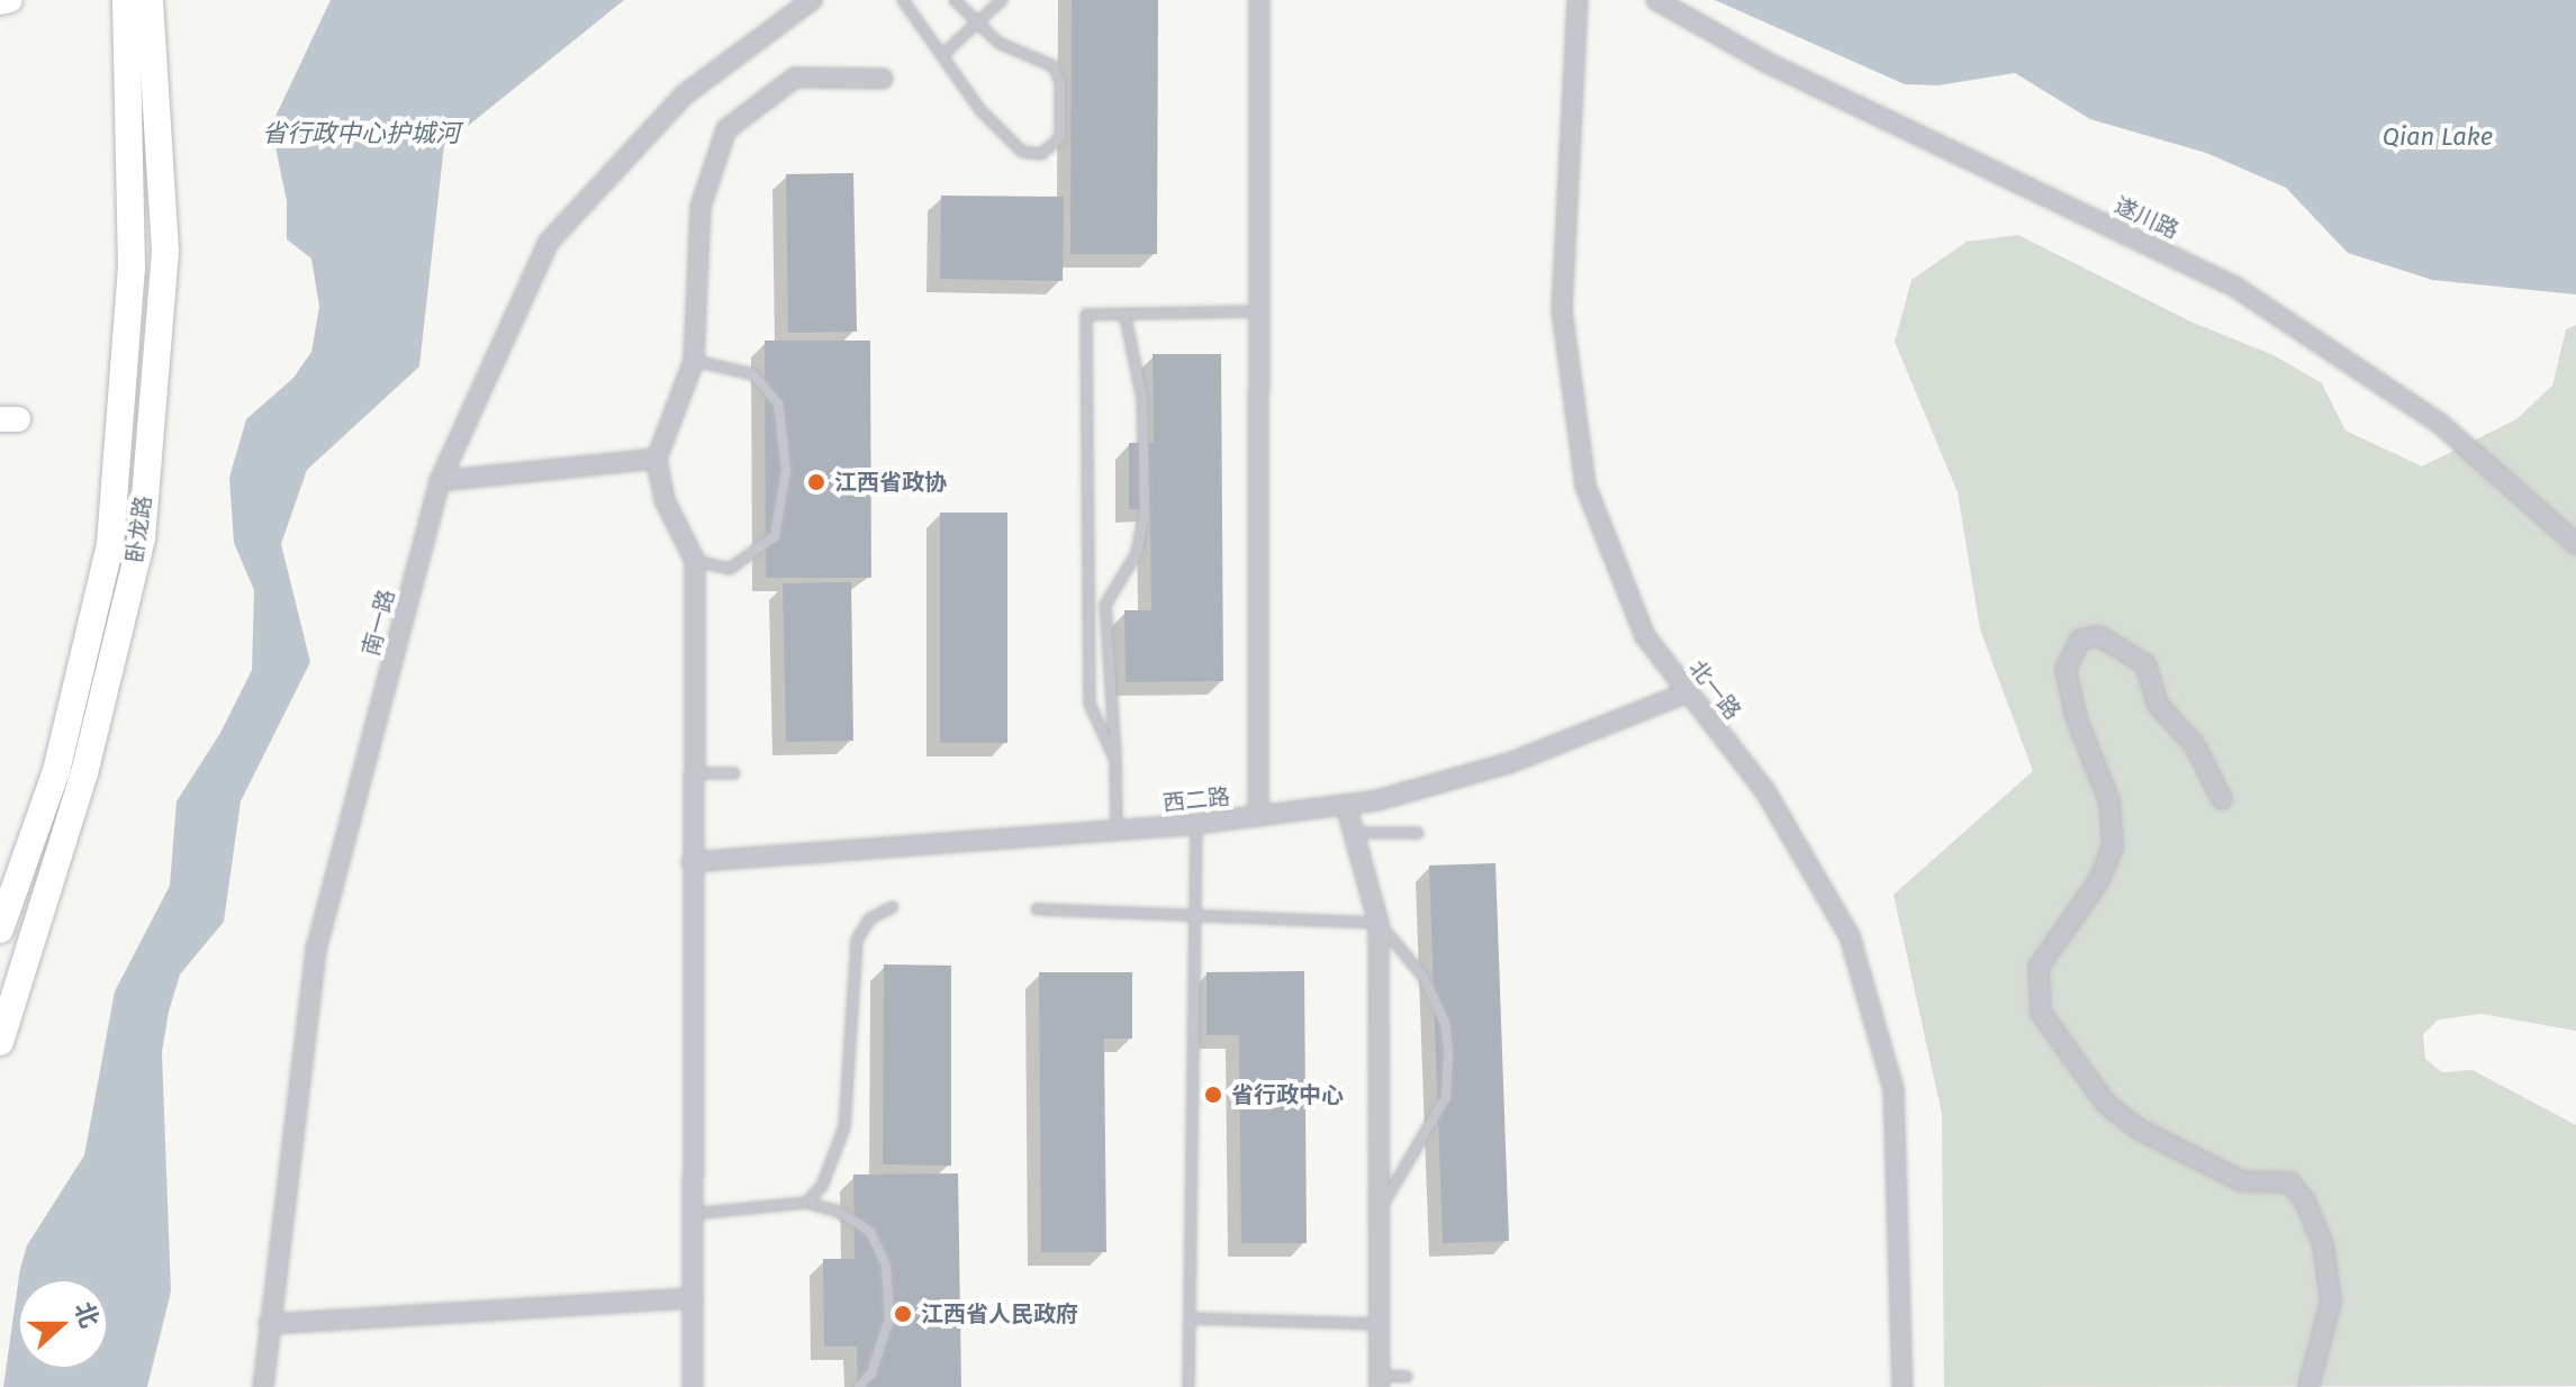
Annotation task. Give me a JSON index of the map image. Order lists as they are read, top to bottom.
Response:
{
  "streets": {
    "main road": ["卧龙路"],
    "street": [
      "遂川路",
      "南一路",
      "北一路",
      "西二路"
    ]
  },
  "crossings": [
    ["北一路", "西二路"]
  ],
  "water": ["省行政中心护城河", "Qian Lake"],
  "places": ["江西省政协", "省行政中心", "江西省人民政府"],
  "north": "right"
}
